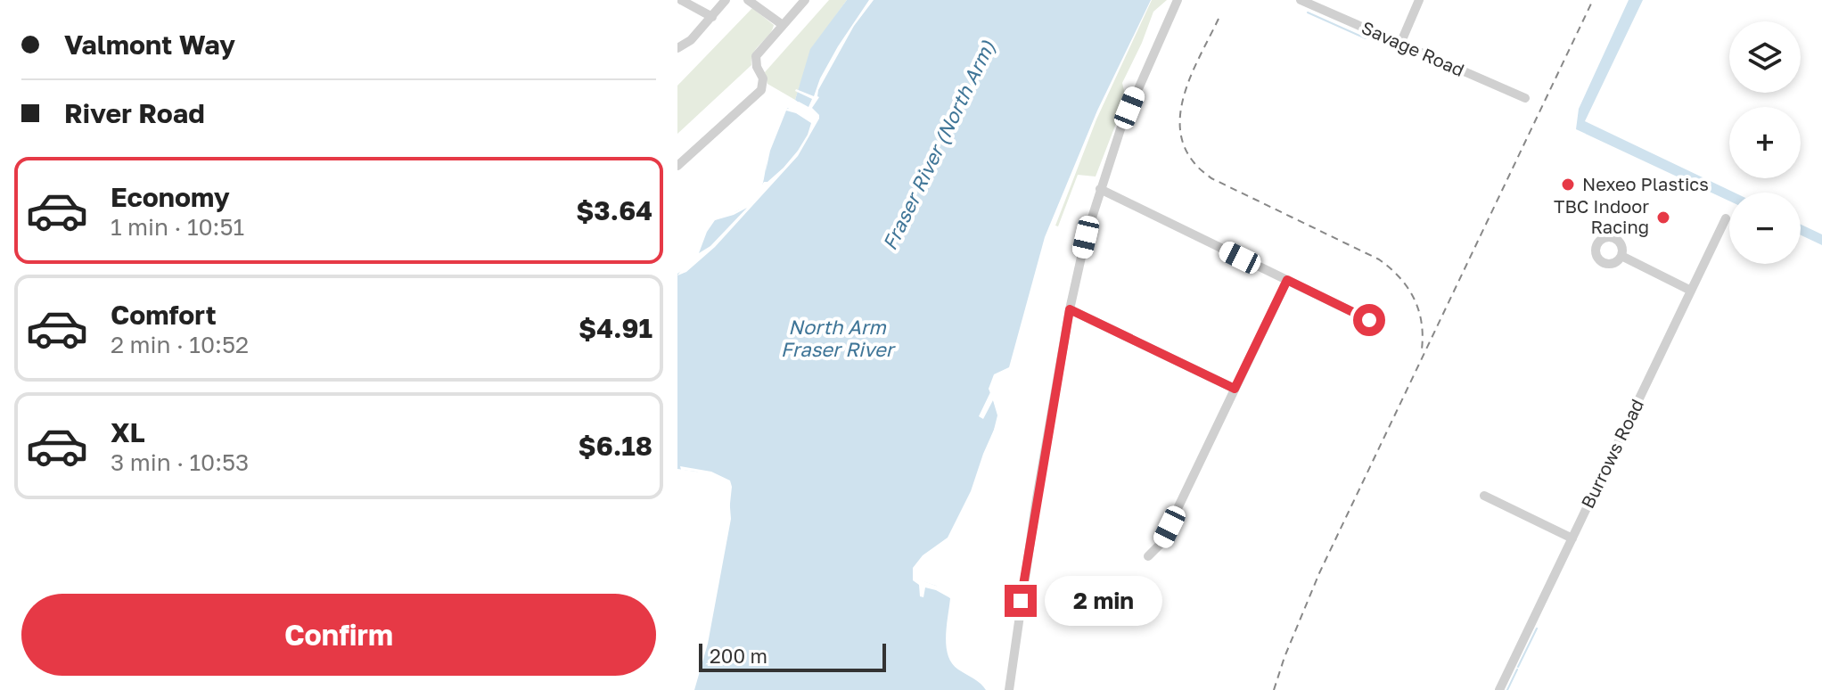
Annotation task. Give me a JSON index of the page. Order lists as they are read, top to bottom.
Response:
{
  "streets": {
    "street": ["Savage Road", "Burrows Road"]
  },
  "water": ["Fraser River (North Arm)", "North Arm Fraser River"],
  "places": ["Nexeo Plastics", "TBC Indoor Racing"],
  "scale_bar": "200 m",
  "page": {
    "banner": ["Valmont Way", "River Road"],
    "map_buttons": ["+", "−"],
    "list": [
      {
        "name": "Economy",
        "note": "1 min · 10:51",
        "value": "$3.64"
      },
      {
        "name": "Comfort",
        "note": "2 min · 10:52",
        "value": "$4.91"
      },
      {
        "name": "XL",
        "note": "3 min · 10:53",
        "value": "$6.18"
      }
    ],
    "bubble": "2 min",
    "buttons": "Confirm",
    "scale": "200 m"
  }
}
